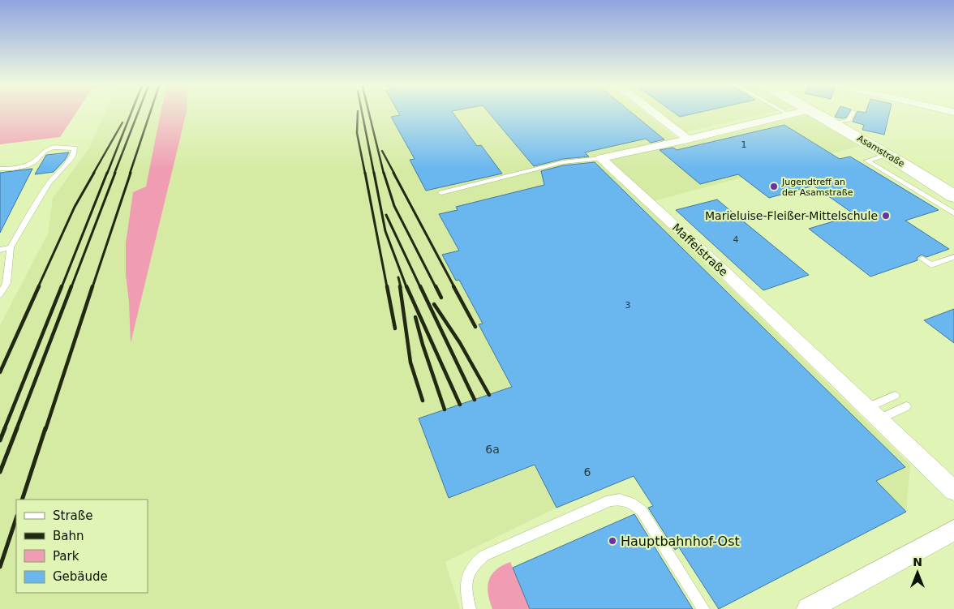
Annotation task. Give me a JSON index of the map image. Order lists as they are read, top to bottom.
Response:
{
  "streets": {
    "street": ["Asamstraße", "Maffeistraße"]
  },
  "places": ["Jugendtreff an der Asamstraße", "Marieluise-Fleißer-Mittelschule", "Hauptbahnhof-Ost"],
  "house_numbers": [
    "1",
    "4",
    "3",
    "6a",
    "6"
  ],
  "legend": [
    "Straße",
    "Bahn",
    "Park",
    "Gebäude"
  ],
  "north": "top"
}
